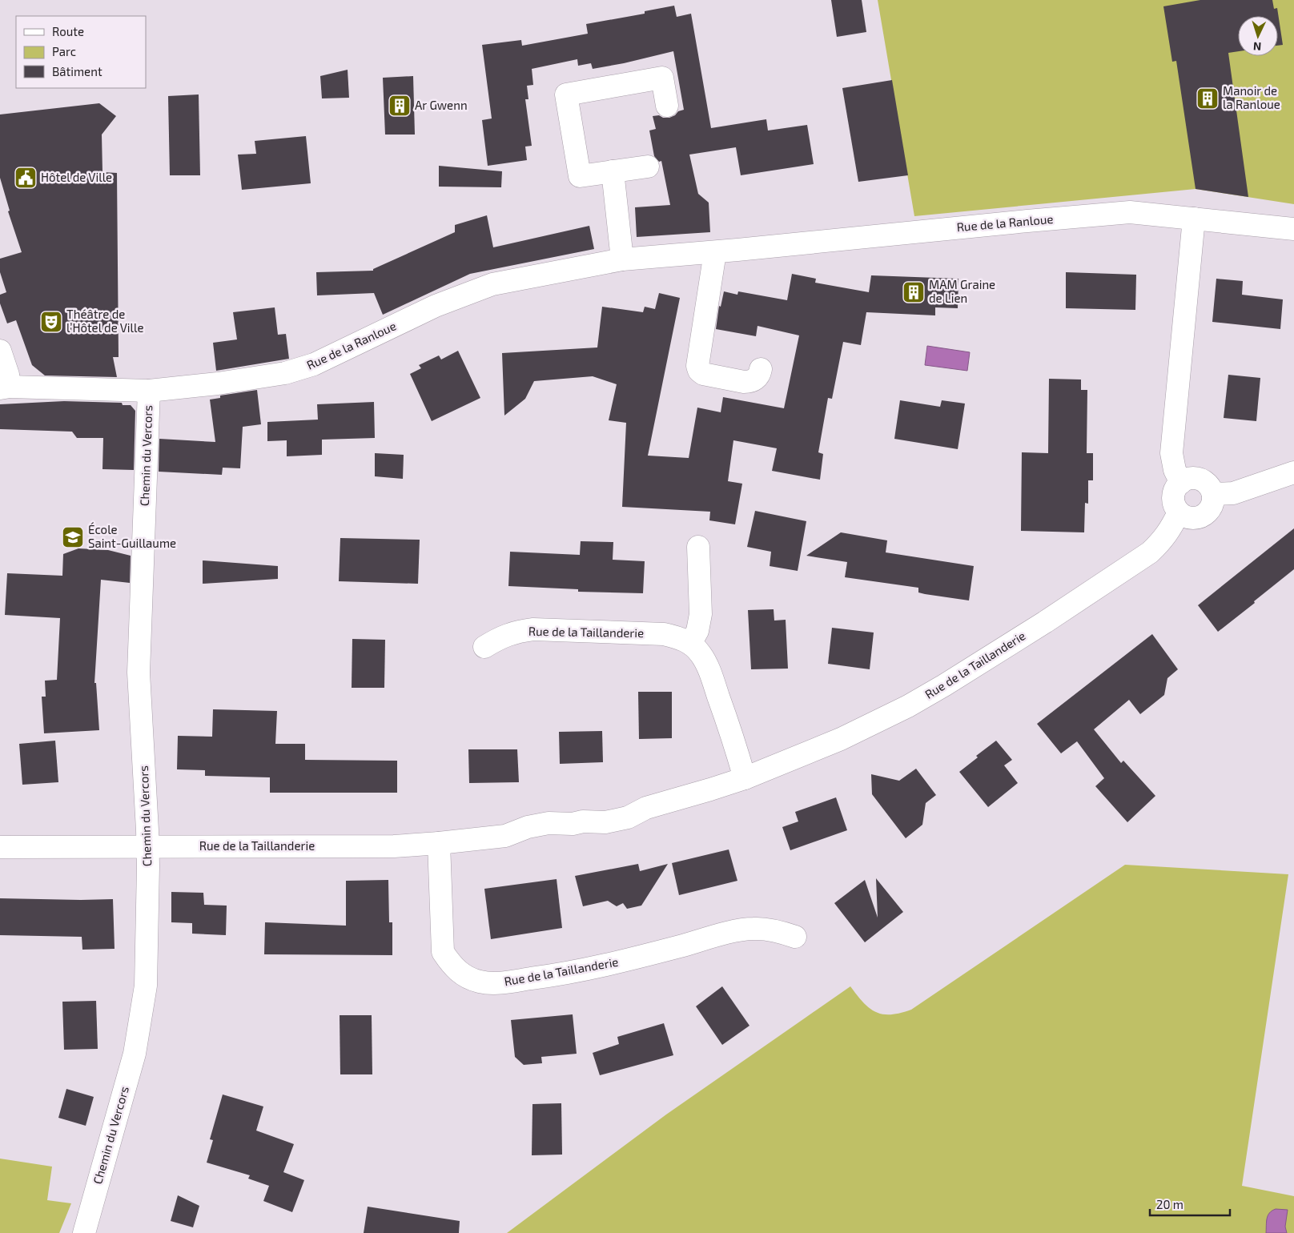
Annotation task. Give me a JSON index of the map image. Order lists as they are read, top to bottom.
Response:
{
  "streets": {
    "street": ["Rue de la Ranloue", "Chemin du Vercors", "Rue de la Taillanderie"]
  },
  "crossings": [
    ["Rue de la Ranloue", "Chemin du Vercors"],
    ["Chemin du Vercors", "Rue de la Taillanderie"]
  ],
  "places": {
    "building": ["Manoir de la Ranloue", "Ar Gwenn", "MAM Graine de Lien"],
    "public building": ["Hôtel de Ville"],
    "theatre": ["Théâtre de l’Hôtel de Ville"],
    "school or university": ["École Saint-Guillaume"]
  },
  "legend": ["Route", "Parc", "Bâtiment"],
  "scale_bar": "20 m",
  "north": "bottom"
}
